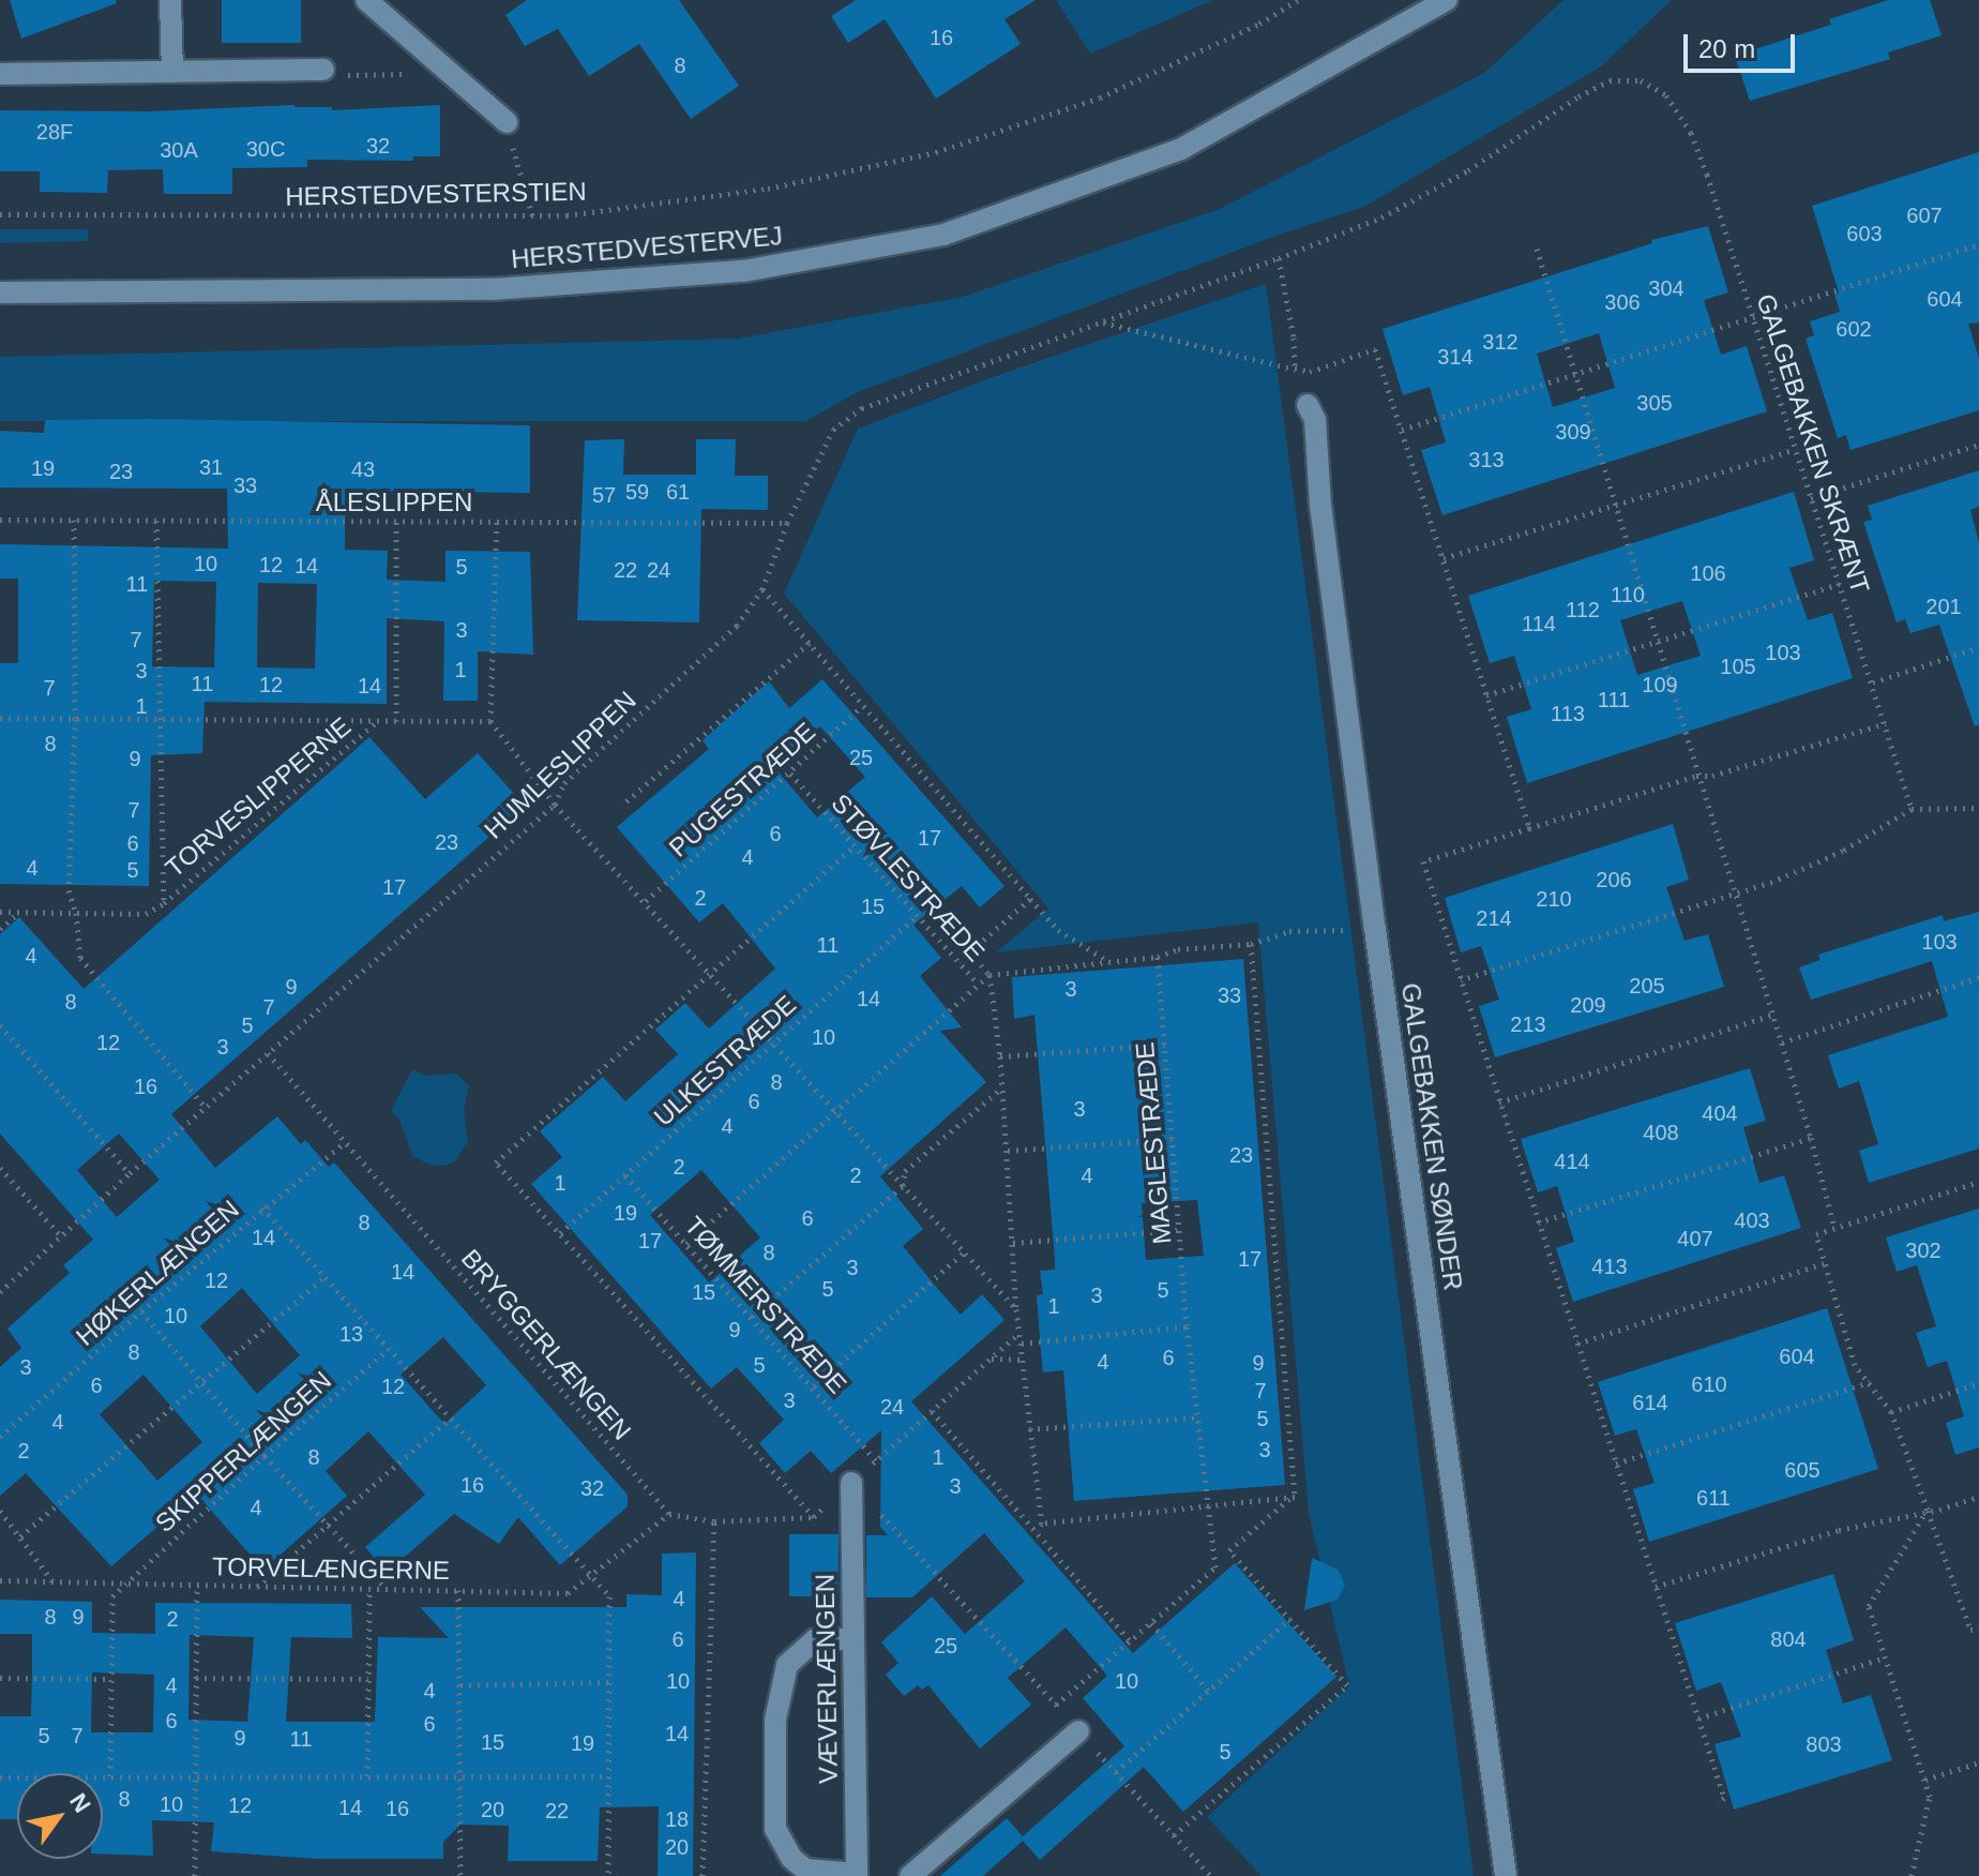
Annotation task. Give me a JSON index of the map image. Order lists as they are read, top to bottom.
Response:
{
  "streets": {
    "street": ["HERSTEDVESTERVEJ", "GALGEBAKKEN SØNDER", "VÆVERLÆNGEN"],
    "path": [
      "HERSTEDVESTERSTIEN",
      "GALGEBAKKEN SKRÆNT",
      "ÅLESLIPPEN",
      "HUMLESLIPPEN",
      "PUGESTRÆDE",
      "TORVESLIPPERNE",
      "STØVLESTRÆDE",
      "ULKESTRÆDE",
      "MAGLESTRÆDE",
      "HØKERLÆNGEN",
      "TØMMERSTRÆDE",
      "BRYGGERLÆNGEN",
      "SKIPPERLÆNGEN",
      "TORVELÆNGERNE"
    ]
  },
  "crossings": [
    ["GALGEBAKKEN SKRÆNT", "HUMLESLIPPEN"],
    ["ÅLESLIPPEN", "HUMLESLIPPEN"],
    ["HUMLESLIPPEN", "BRYGGERLÆNGEN"],
    ["PUGESTRÆDE", "STØVLESTRÆDE"],
    ["STØVLESTRÆDE", "ULKESTRÆDE"],
    ["STØVLESTRÆDE", "GALGEBAKKEN SØNDER"],
    ["STØVLESTRÆDE", "MAGLESTRÆDE"],
    ["ULKESTRÆDE", "TØMMERSTRÆDE"],
    ["HØKERLÆNGEN", "BRYGGERLÆNGEN"],
    ["BRYGGERLÆNGEN", "TORVELÆNGERNE"],
    ["SKIPPERLÆNGEN", "TORVELÆNGERNE"]
  ],
  "house_numbers": [
    "16",
    "8",
    "28F",
    "32",
    "30C",
    "30A",
    "607",
    "603",
    "304",
    "604",
    "306",
    "602",
    "312",
    "314",
    "305",
    "309",
    "313",
    "31",
    "19",
    "43",
    "23",
    "33",
    "59",
    "61",
    "57",
    "10",
    "12",
    "14",
    "5",
    "22",
    "24",
    "106",
    "11",
    "110",
    "201",
    "112",
    "114",
    "3",
    "7",
    "103",
    "105",
    "1",
    "3",
    "11",
    "12",
    "109",
    "14",
    "7",
    "111",
    "1",
    "113",
    "8",
    "25",
    "9",
    "7",
    "6",
    "17",
    "23",
    "6",
    "4",
    "4",
    "5",
    "206",
    "17",
    "2",
    "210",
    "15",
    "214",
    "103",
    "11",
    "4",
    "205",
    "9",
    "3",
    "33",
    "14",
    "8",
    "209",
    "7",
    "213",
    "5",
    "10",
    "12",
    "3",
    "8",
    "16",
    "6",
    "3",
    "404",
    "4",
    "408",
    "23",
    "414",
    "2",
    "2",
    "4",
    "1",
    "19",
    "6",
    "403",
    "8",
    "14",
    "407",
    "17",
    "302",
    "8",
    "17",
    "413",
    "3",
    "14",
    "12",
    "5",
    "5",
    "15",
    "3",
    "1",
    "10",
    "9",
    "13",
    "8",
    "604",
    "6",
    "4",
    "9",
    "5",
    "3",
    "610",
    "6",
    "12",
    "7",
    "3",
    "614",
    "24",
    "5",
    "4",
    "3",
    "2",
    "8",
    "1",
    "605",
    "16",
    "3",
    "32",
    "611",
    "4",
    "4",
    "8",
    "9",
    "2",
    "6",
    "804",
    "25",
    "10",
    "10",
    "4",
    "4",
    "6",
    "6",
    "14",
    "5",
    "7",
    "9",
    "11",
    "15",
    "19",
    "803",
    "5",
    "8",
    "10",
    "12",
    "14",
    "16",
    "20",
    "22",
    "18",
    "20"
  ],
  "scale_bar": "20 m",
  "north": "top right"
}
